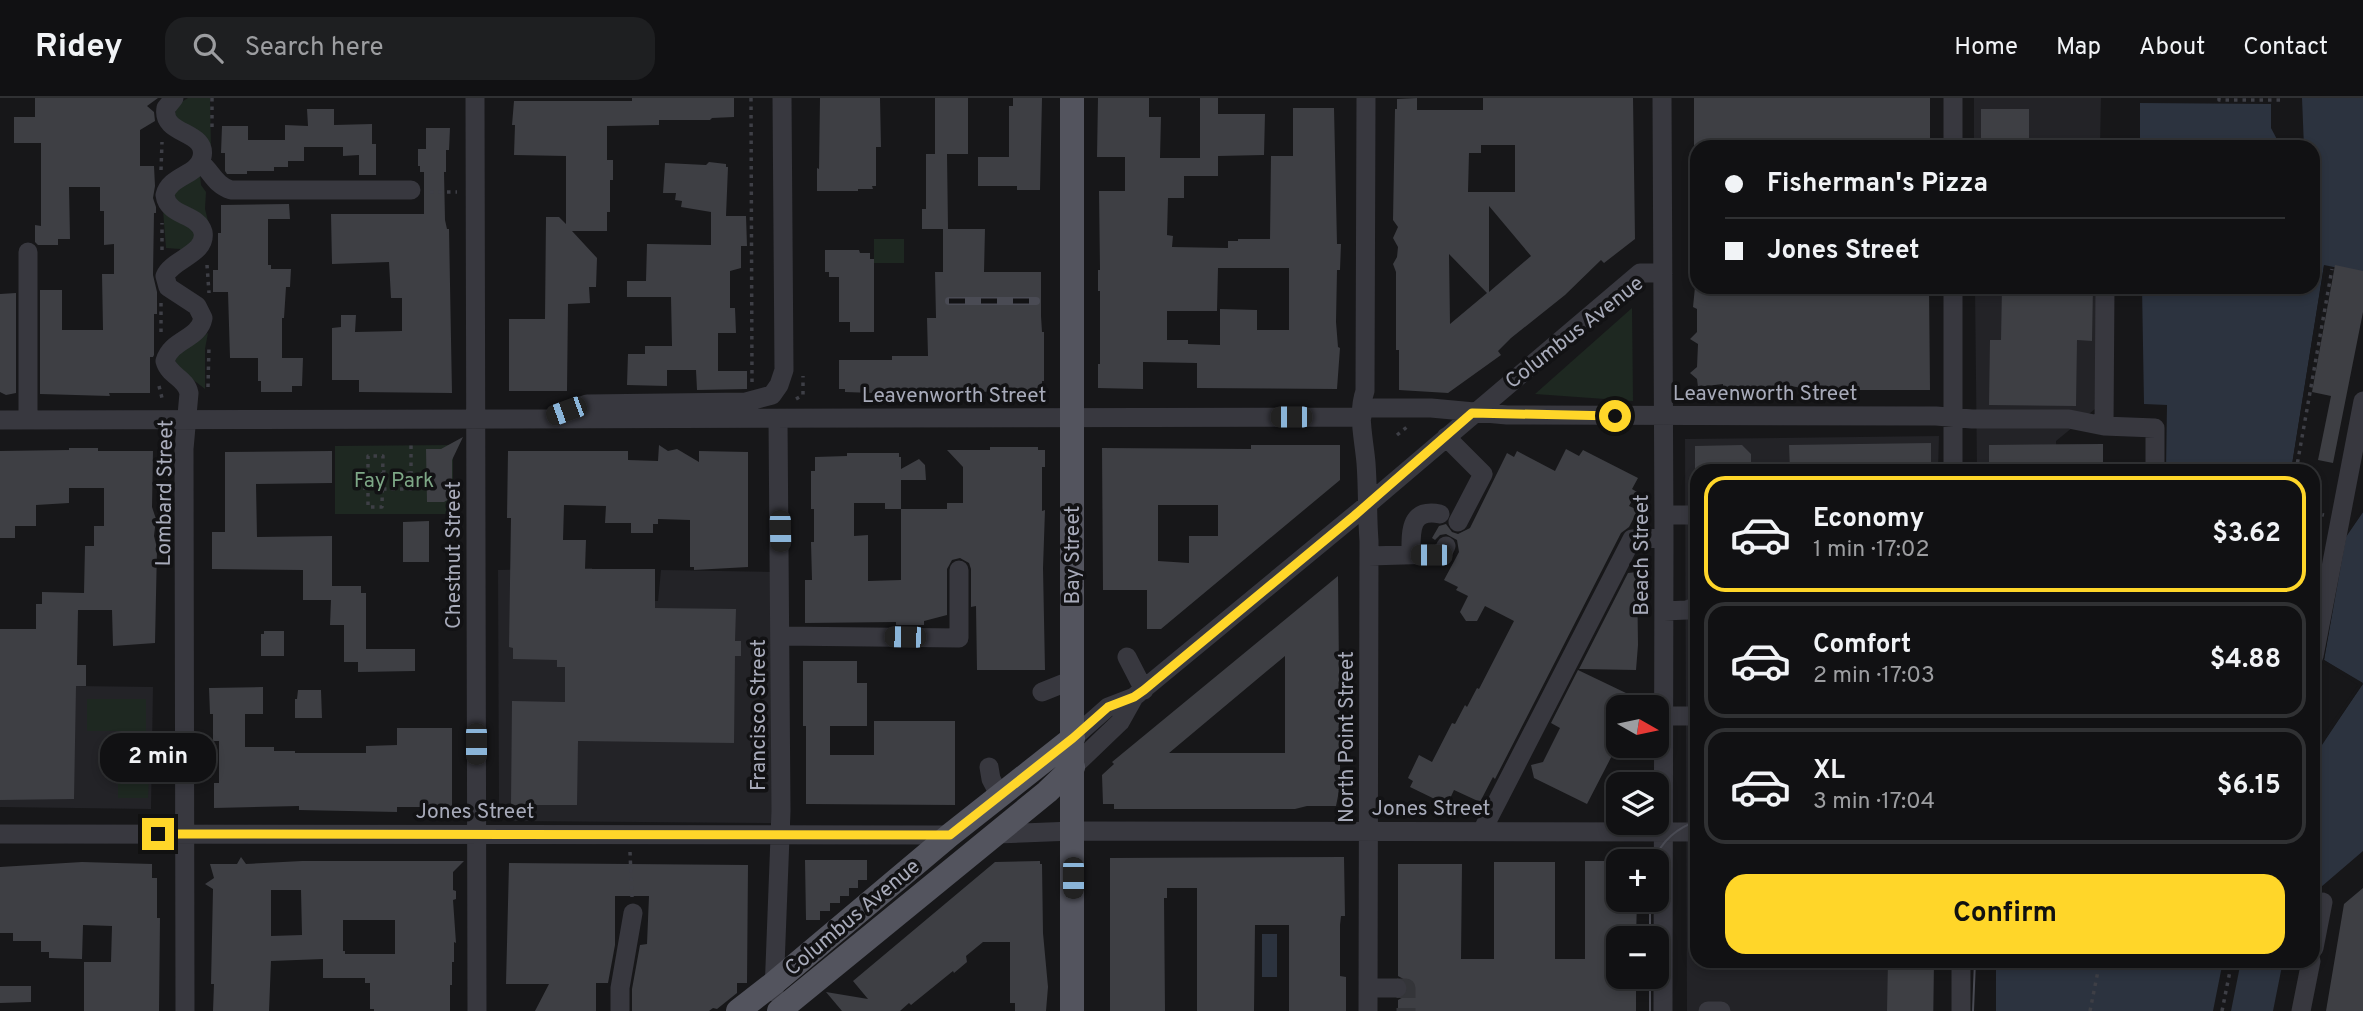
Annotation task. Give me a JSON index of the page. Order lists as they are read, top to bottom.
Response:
{
  "streets": {
    "main road": ["Columbus Avenue", "Bay Street"],
    "street": [
      "Leavenworth Street",
      "Lombard Street",
      "Chestnut Street",
      "Beach Street",
      "Francisco Street",
      "North Point Street",
      "Jones Street"
    ]
  },
  "crossings": [
    ["Columbus Avenue", "Leavenworth Street"],
    ["Columbus Avenue", "Bay Street"],
    ["Columbus Avenue", "Beach Street"],
    ["Columbus Avenue", "Francisco Street"],
    ["Columbus Avenue", "North Point Street"],
    ["Columbus Avenue", "Jones Street"],
    ["Leavenworth Street", "Lombard Street"],
    ["Leavenworth Street", "Chestnut Street"],
    ["Leavenworth Street", "Bay Street"],
    ["Leavenworth Street", "Beach Street"],
    ["Leavenworth Street", "Francisco Street"],
    ["Leavenworth Street", "North Point Street"],
    ["Lombard Street", "Jones Street"],
    ["Chestnut Street", "Jones Street"],
    ["Bay Street", "Jones Street"],
    ["Francisco Street", "Jones Street"],
    ["North Point Street", "Jones Street"]
  ],
  "parks": ["Fay Park"],
  "north": "right",
  "page": {
    "header": "Ridey",
    "search": "Search here",
    "nav": [
      "Home",
      "Map",
      "About",
      "Contact"
    ],
    "banner": ["Fisherman's Pizza", "Jones Street"],
    "list": [
      {
        "name": "Economy",
        "note": "1 min · 17:02",
        "value": "$3.62"
      },
      {
        "name": "Comfort",
        "note": "2 min · 17:03",
        "value": "$4.88"
      },
      {
        "name": "XL",
        "note": "3 min · 17:04",
        "value": "$6.15"
      }
    ],
    "map_buttons": ["+", "−"],
    "bubble": "2 min",
    "buttons": "Confirm"
  }
}
